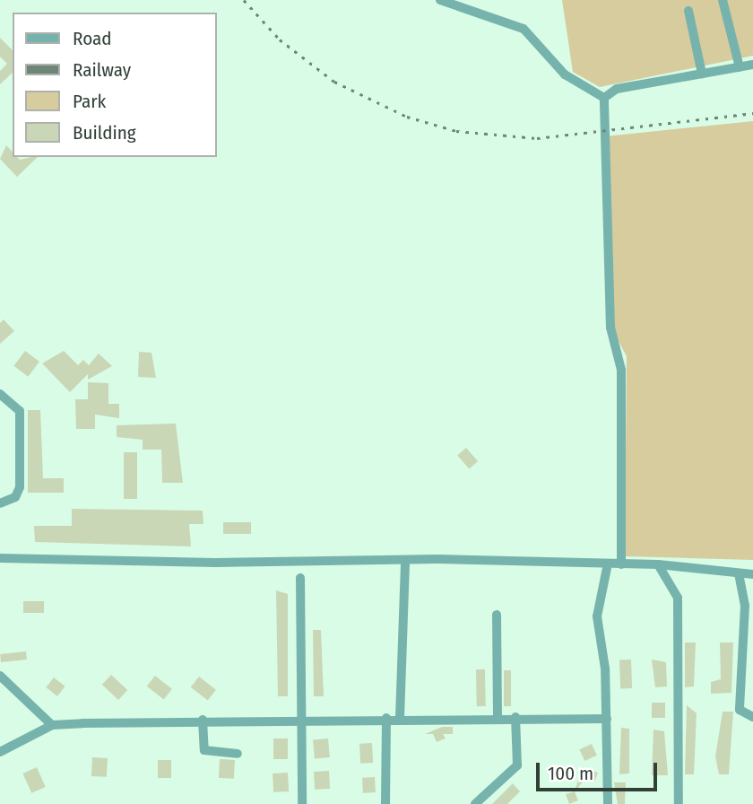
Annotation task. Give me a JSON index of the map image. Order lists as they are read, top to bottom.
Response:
{
  "legend": [
    "Road",
    "Railway",
    "Park",
    "Building"
  ],
  "scale_bar": "100 m"
}
